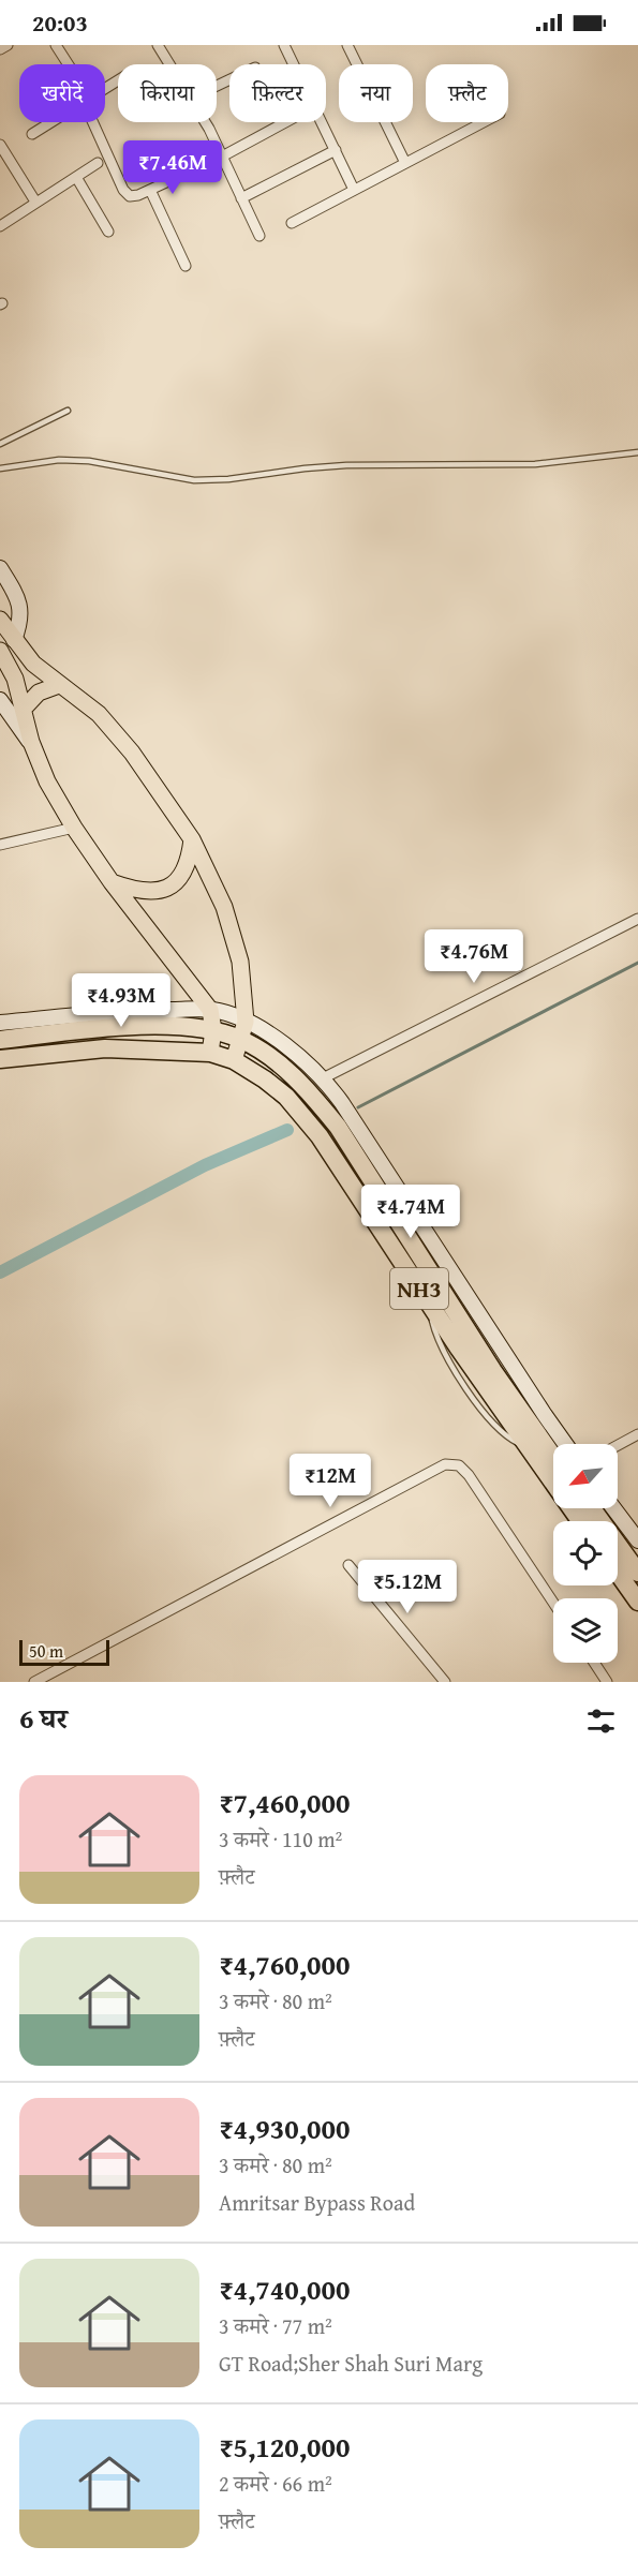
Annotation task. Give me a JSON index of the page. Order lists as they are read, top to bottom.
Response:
{
  "streets": {
    "highway": ["NH3"]
  },
  "scale_bar": "50 m",
  "north": "bottom left",
  "page": {
    "status": "20:03",
    "chip": [
      "खरीदें",
      "किराया",
      "फ़िल्टर",
      "नया",
      "फ़्लैट"
    ],
    "price": [
      "₹7.46M",
      "₹4.76M",
      "₹4.93M",
      "₹4.74M",
      "₹12M",
      "₹5.12M"
    ],
    "scale": "50 m",
    "heading": "6 घर",
    "list": [
      {
        "name": "₹7,460,000",
        "note": "3 कमरे · 110 m² · फ़्लैट"
      },
      {
        "name": "₹4,760,000",
        "note": "3 कमरे · 80 m² · फ़्लैट"
      },
      {
        "name": "₹4,930,000",
        "note": "3 कमरे · 80 m² · Amritsar Bypass Road"
      },
      {
        "name": "₹4,740,000",
        "note": "3 कमरे · 77 m² · GT Road;Sher Shah Suri Marg"
      },
      {
        "name": "₹5,120,000",
        "note": "2 कमरे · 66 m² · फ़्लैट"
      }
    ]
  }
}
